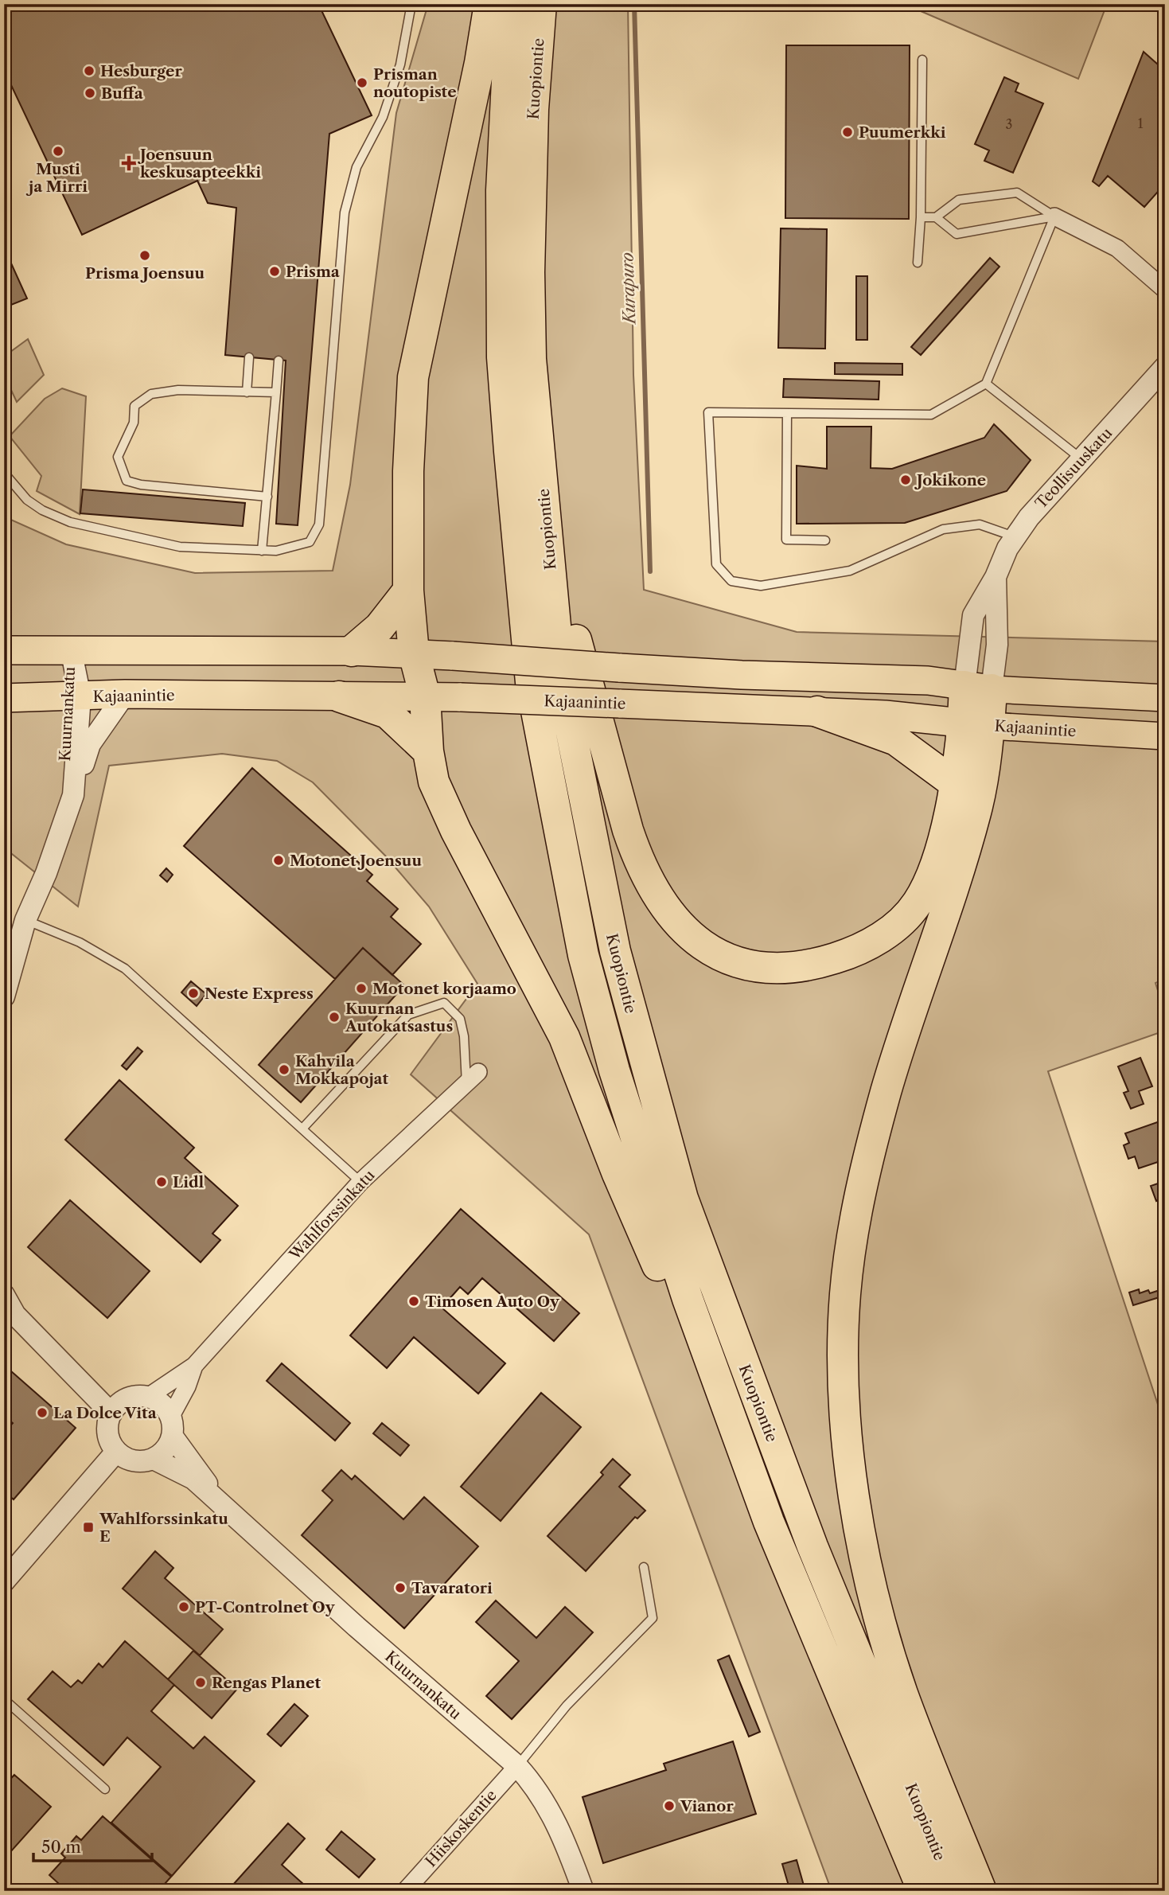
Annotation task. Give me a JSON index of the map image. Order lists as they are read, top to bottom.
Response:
{
  "streets": {
    "highway": ["Kuopiontie", "Kajaanintie"],
    "street": [
      "Teollisuuskatu",
      "Kuurnankatu",
      "Wahlforssinkatu",
      "Hiiskoskentie"
    ]
  },
  "crossings": [
    ["Kajaanintie", "Kuurnankatu"],
    ["Kuurnankatu", "Wahlforssinkatu"],
    ["Kuurnankatu", "Hiiskoskentie"]
  ],
  "water": ["Kurapuro"],
  "places": {
    "other": [
      "Hesburger",
      "Prisman noutopiste",
      "Buffa",
      "Puumerkki",
      "Musti ja Mirri",
      "Prisma Joensuu",
      "Prisma",
      "Jokikone",
      "Motonet Joensuu",
      "Motonet korjaamo",
      "Neste Express",
      "Kuurnan Autokatsastus",
      "Kahvila Mokkapojat",
      "Lidl",
      "Timosen Auto Oy",
      "La Dolce Vita",
      "Tavaratori",
      "PT-Controlnet Oy",
      "Rengas Planet",
      "Vianor"
    ],
    "health": ["Joensuun keskusapteekki"],
    "transit": ["Wahlforssinkatu E"]
  },
  "house_numbers": ["1", "3"],
  "scale_bar": "50 m"
}
